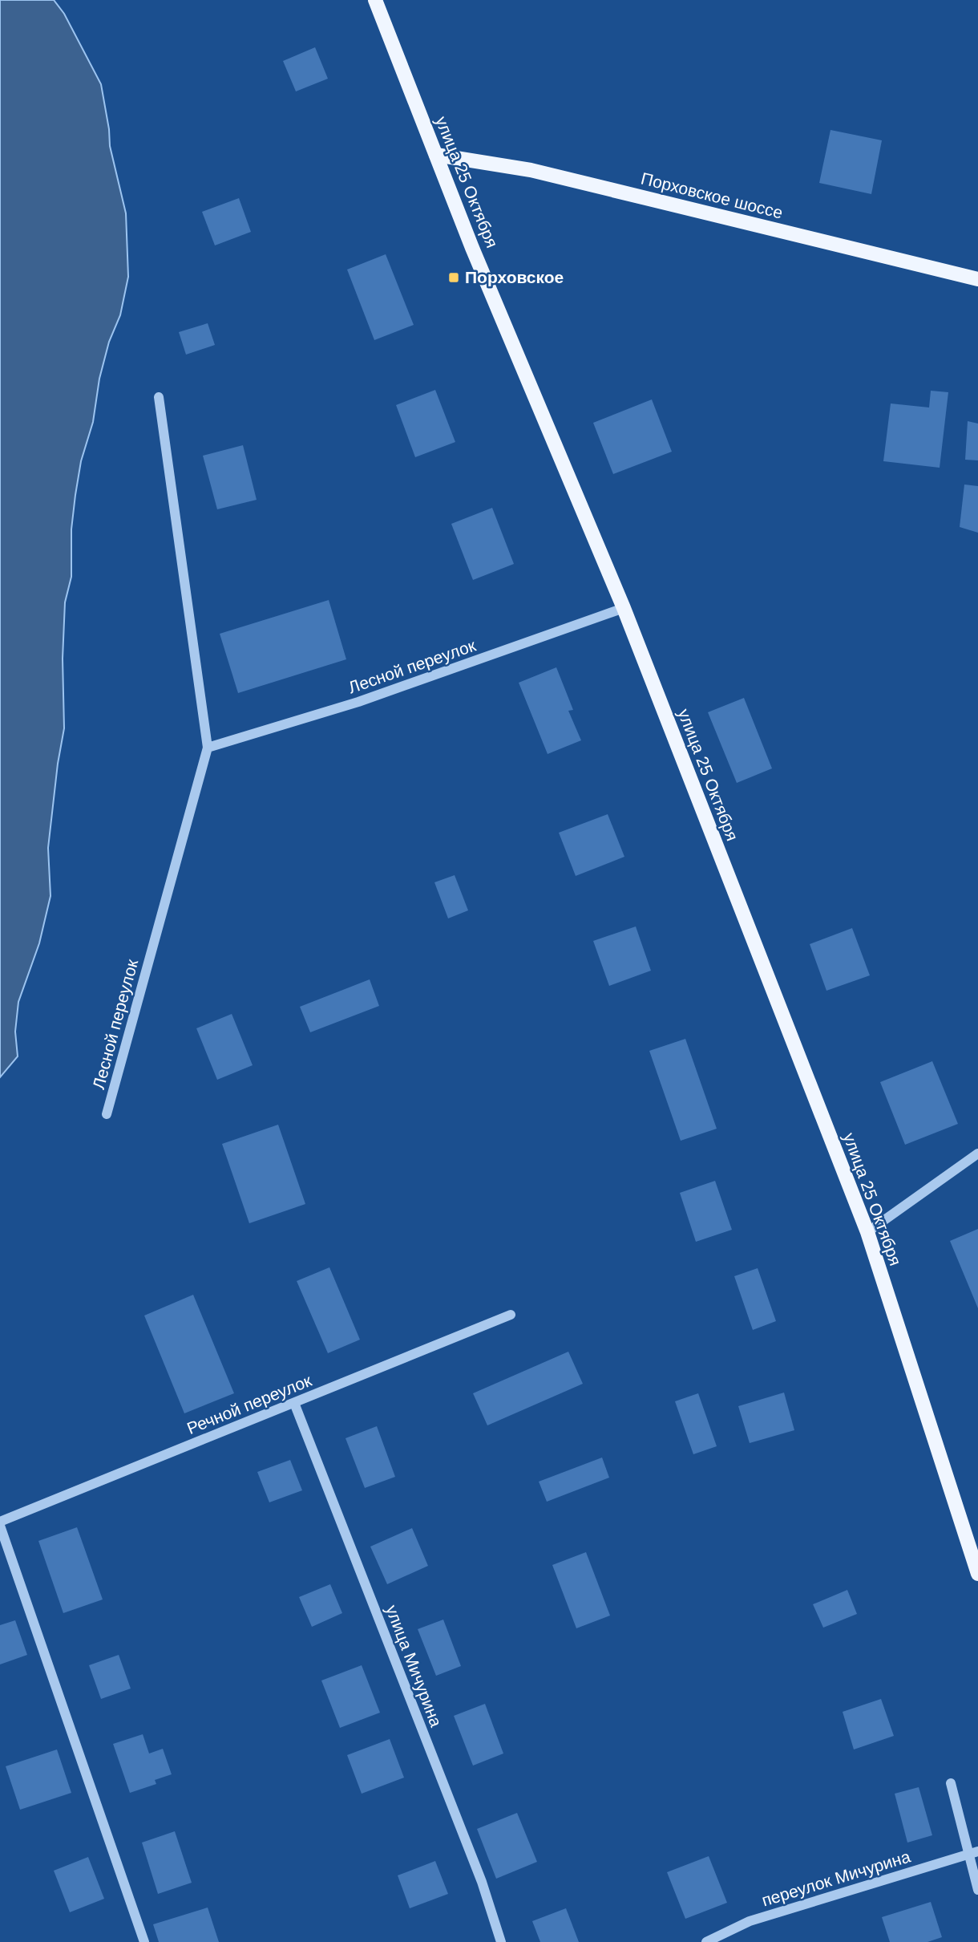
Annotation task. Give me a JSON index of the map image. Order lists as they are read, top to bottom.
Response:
{
  "streets": {
    "main road": ["улица 25 Октября", "Порховское шоссе"],
    "street": [
      "Лесной переулок",
      "Речной переулок",
      "улица Мичурина",
      "переулок Мичурина"
    ]
  },
  "crossings": [
    ["улица 25 Октября", "Порховское шоссе"],
    ["улица 25 Октября", "Лесной переулок"],
    ["Речной переулок", "улица Мичурина"]
  ],
  "places": {
    "transit": ["Порховское"]
  }
}
